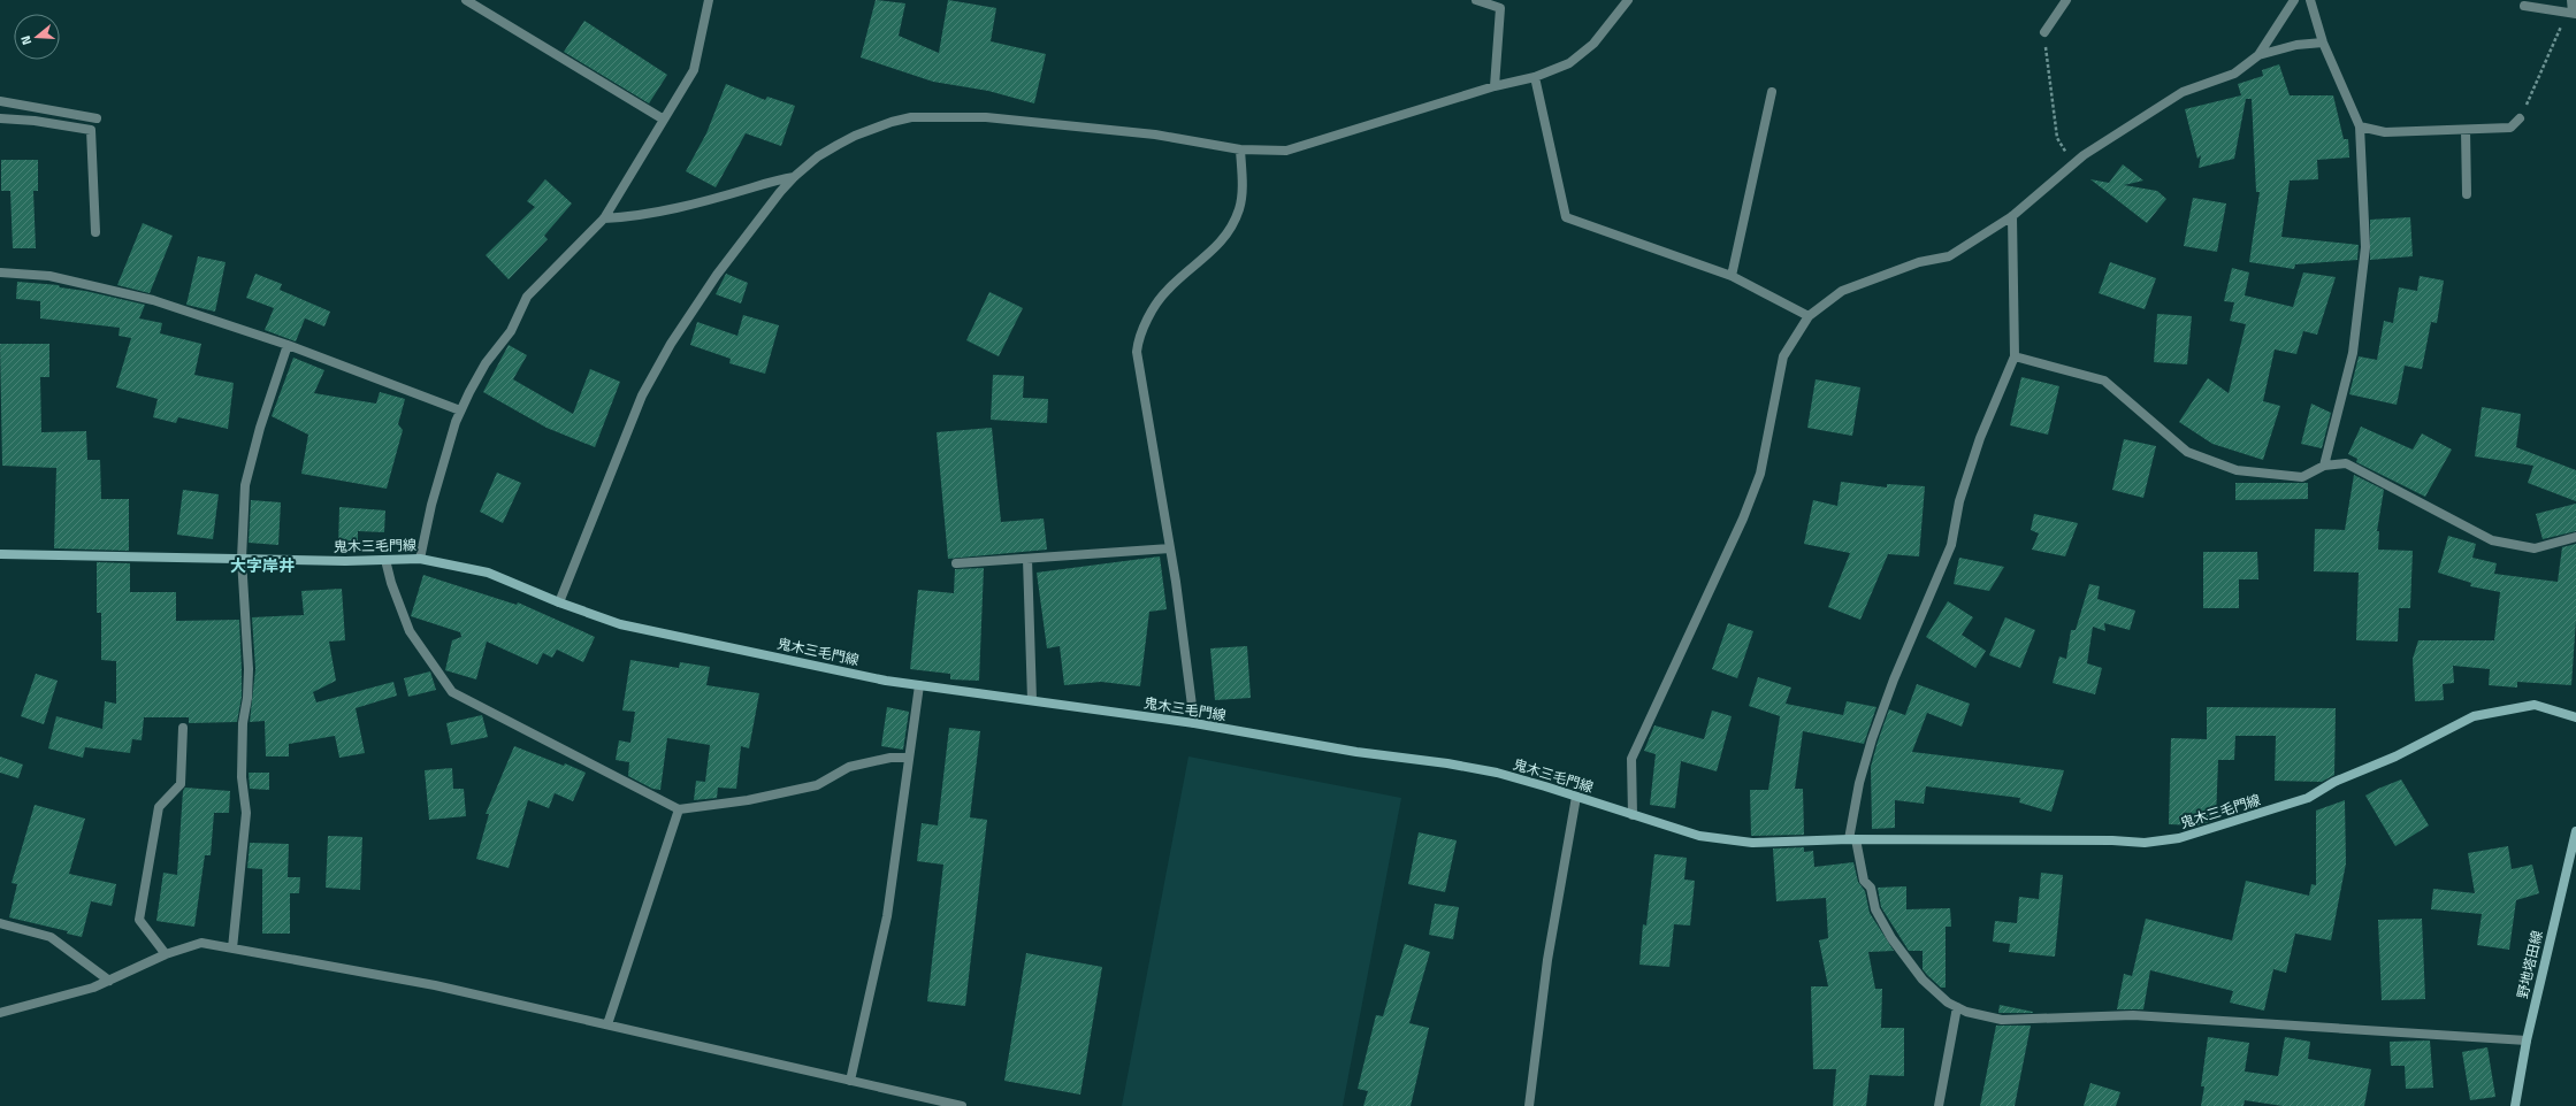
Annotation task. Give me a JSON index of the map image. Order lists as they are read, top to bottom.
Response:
{
  "streets": {
    "main road": ["鬼木三毛門線", "野地塔田線"]
  },
  "districts": ["大字岸井"],
  "north": "left"
}
